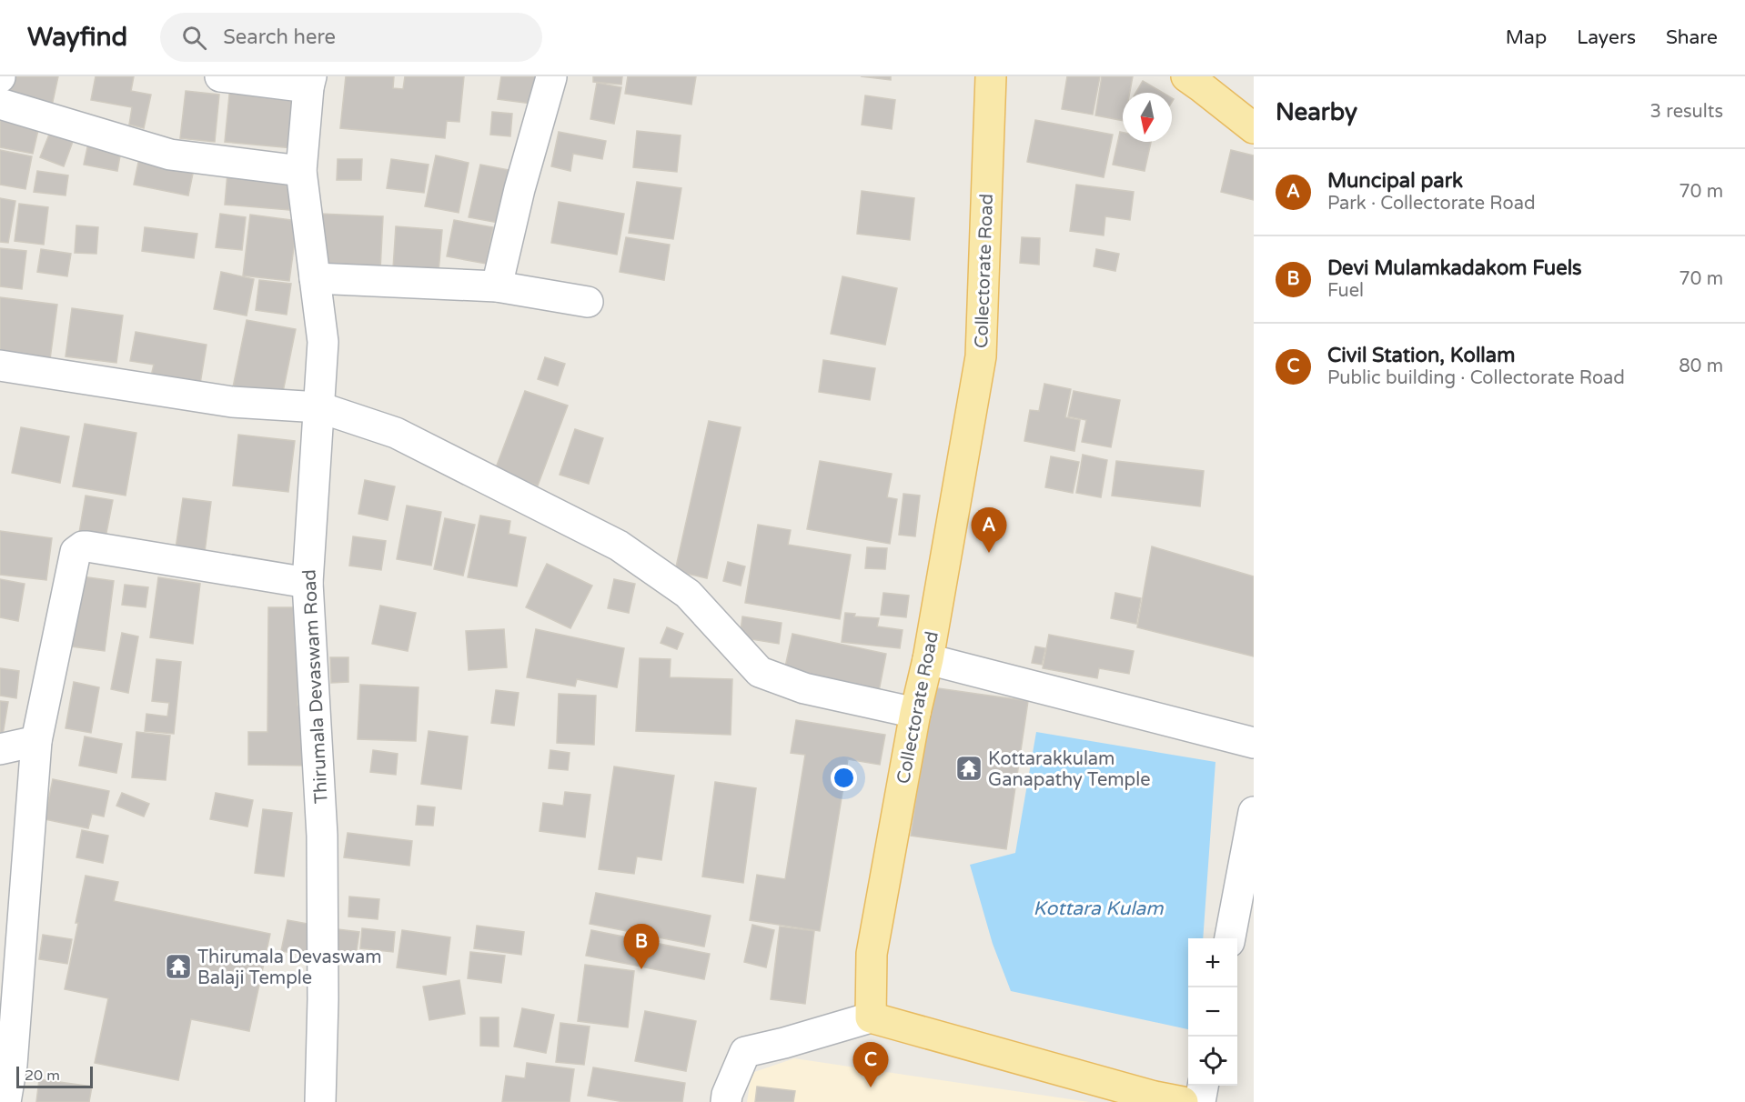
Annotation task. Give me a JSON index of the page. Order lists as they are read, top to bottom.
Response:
{
  "streets": {
    "main road": ["Collectorate Road"],
    "street": ["Thirumala Devaswam Road"]
  },
  "water": ["Kottara Kulam"],
  "places": {
    "temple": ["Kottarakkulam Ganapathy Temple", "Thirumala Devaswam Balaji Temple"]
  },
  "scale_bar": "20 m",
  "north": "bottom",
  "page": {
    "header": "Wayfind",
    "search": "Search here",
    "nav": ["Map", "Layers", "Share"],
    "heading": ["Nearby", "3 results"],
    "list": [
      {
        "mark": "A",
        "name": "Muncipal park",
        "note": "Park · Collectorate Road",
        "value": "70 m"
      },
      {
        "mark": "B",
        "name": "Devi Mulamkadakom Fuels",
        "note": "Fuel",
        "value": "70 m"
      },
      {
        "mark": "C",
        "name": "Civil Station, Kollam",
        "note": "Public building · Collectorate Road",
        "value": "80 m"
      }
    ],
    "pins": ["A", "B", "C"],
    "map_buttons": ["+", "−"],
    "scale": "20 m"
  }
}
